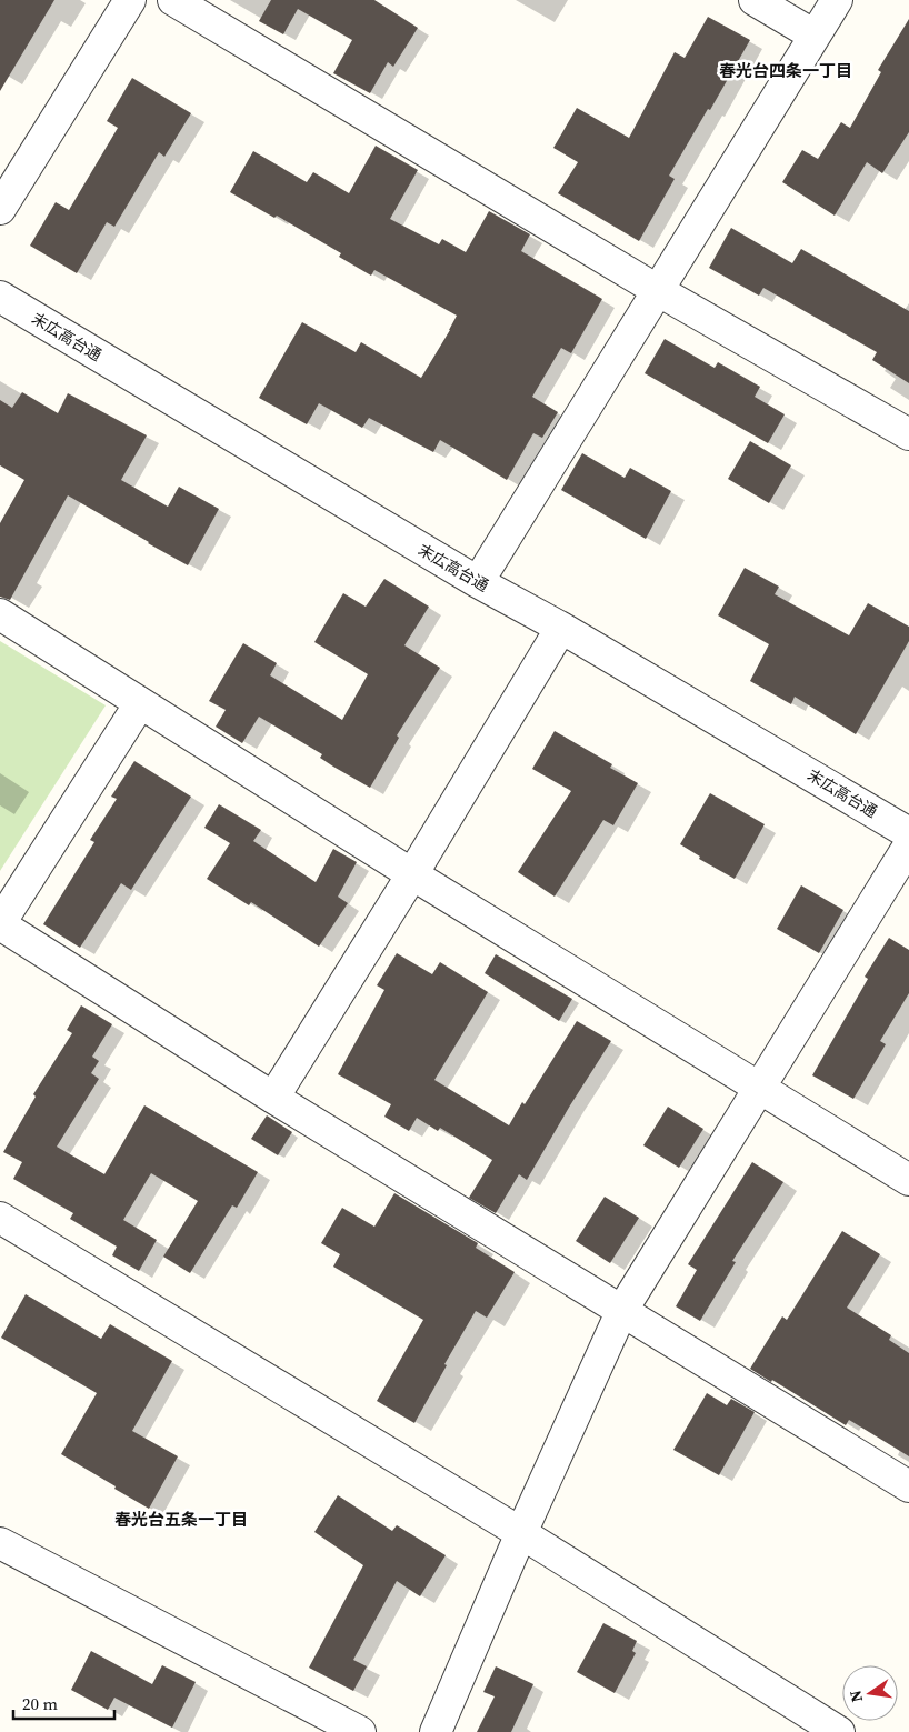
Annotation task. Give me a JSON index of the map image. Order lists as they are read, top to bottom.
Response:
{
  "streets": {
    "street": ["末広高台通"]
  },
  "districts": ["春光台四条一丁目", "春光台五条一丁目"],
  "scale_bar": "20 m",
  "north": "left"
}
